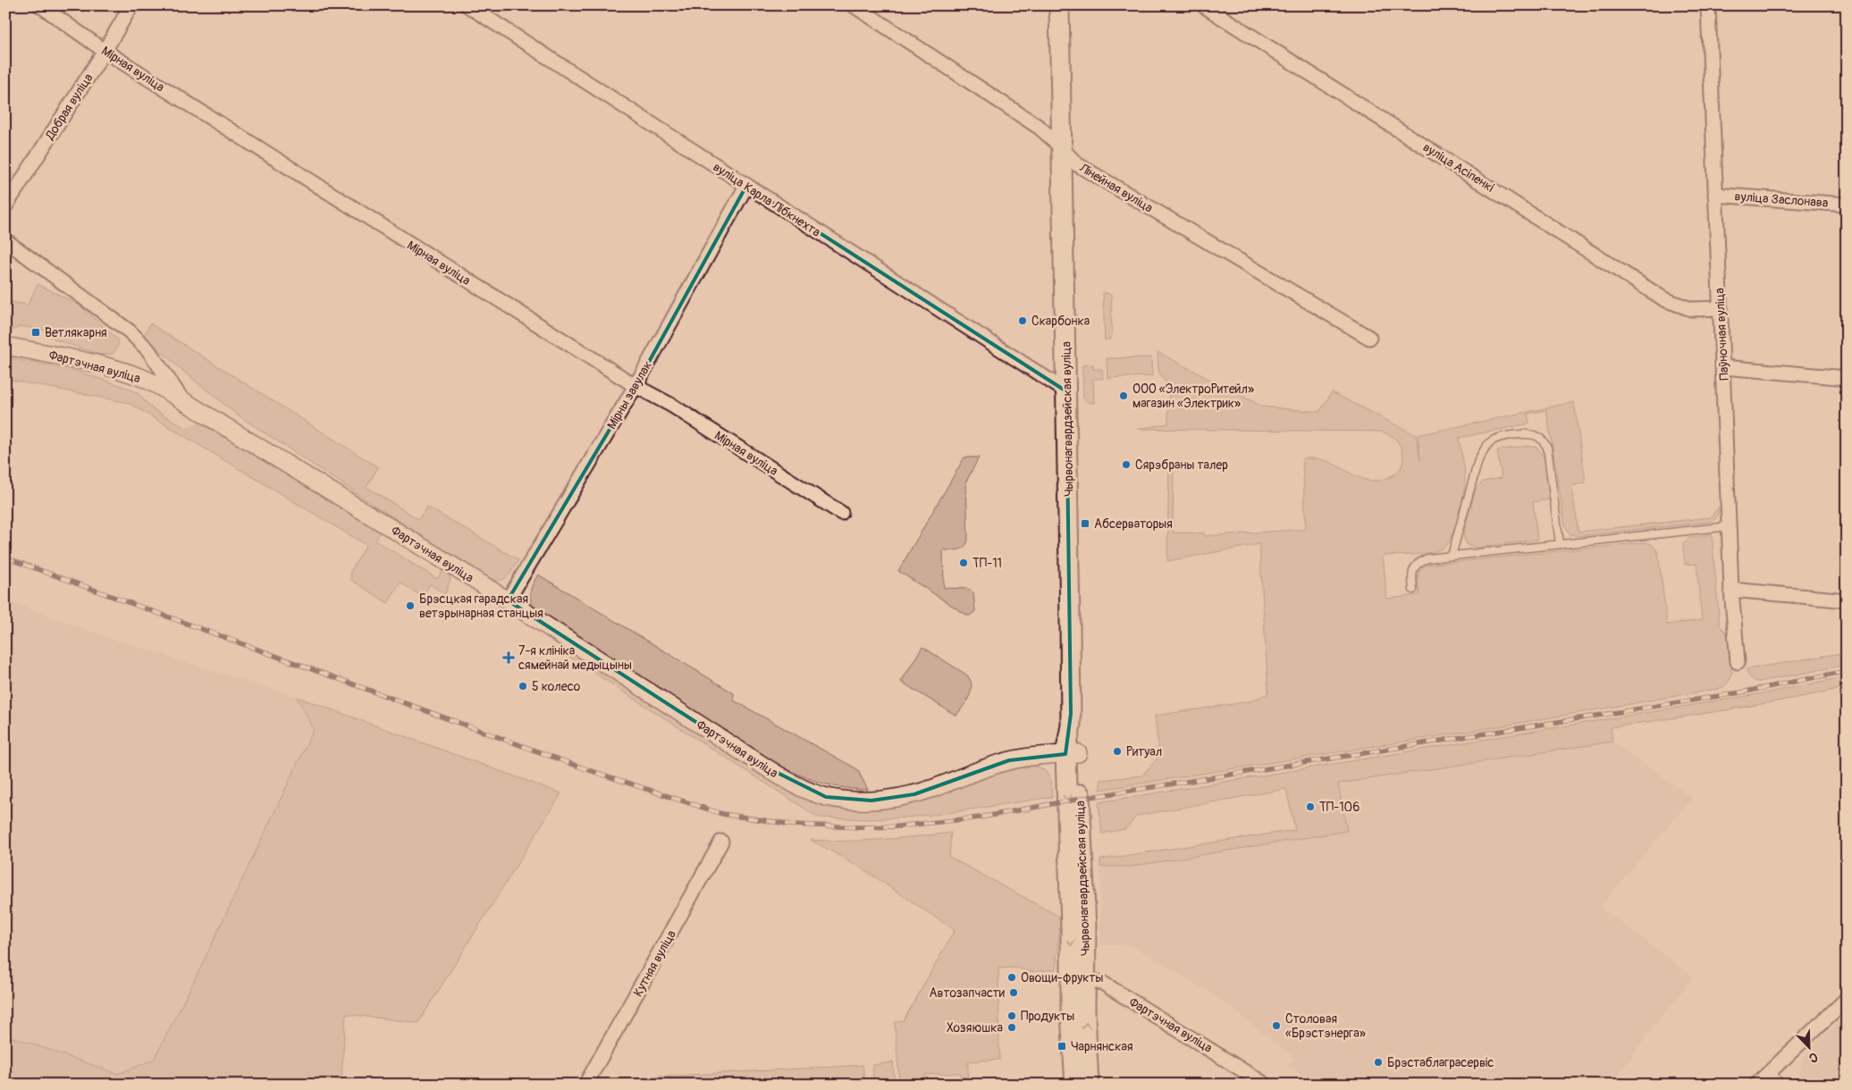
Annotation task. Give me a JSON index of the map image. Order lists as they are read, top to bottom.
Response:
{
  "streets": {
    "main road": ["Чырвонагвардзейская вуліца"],
    "street": [
      "Мірная вуліца",
      "Добрая вуліца",
      "вуліца Асіпенкі",
      "Лінейная вуліца",
      "вуліца Карла Лібкнехта",
      "вуліца Заслонава",
      "Паўночная вуліца",
      "Фартэчная вуліца",
      "Мірны завулак",
      "Кутняя вуліца"
    ]
  },
  "crossings": [
    ["Мірная вуліца", "Добрая вуліца"],
    ["Мірная вуліца", "Мірны завулак"],
    ["вуліца Асіпенкі", "Паўночная вуліца"],
    ["Лінейная вуліца", "Чырвонагвардзейская вуліца"],
    ["вуліца Карла Лібкнехта", "Мірны завулак"],
    ["вуліца Карла Лібкнехта", "Чырвонагвардзейская вуліца"],
    ["вуліца Заслонава", "Паўночная вуліца"],
    ["Фартэчная вуліца", "Мірны завулак"],
    ["Фартэчная вуліца", "Чырвонагвардзейская вуліца"]
  ],
  "places": {
    "other": [
      "Скарбонка",
      "ООО «ЭлектроРитейл» магазин «Электрик»",
      "Сярэбраны талер",
      "ТП-11",
      "Брэсцкая гарадская ветэрынарная станцыя",
      "5 колесо",
      "Ритуал",
      "ТП-106",
      "Овощи-фрукты",
      "Автозапчасти",
      "Продукты",
      "Столовая «Брэстэнерга»",
      "Хозяюшка",
      "Брэстаблаграсервіс"
    ],
    "transit": ["Ветлякарня", "Абсерваторыя", "Чарнянская"],
    "health": ["7-я клініка сямейнай медыцыны"]
  },
  "north": "bottom right"
}
